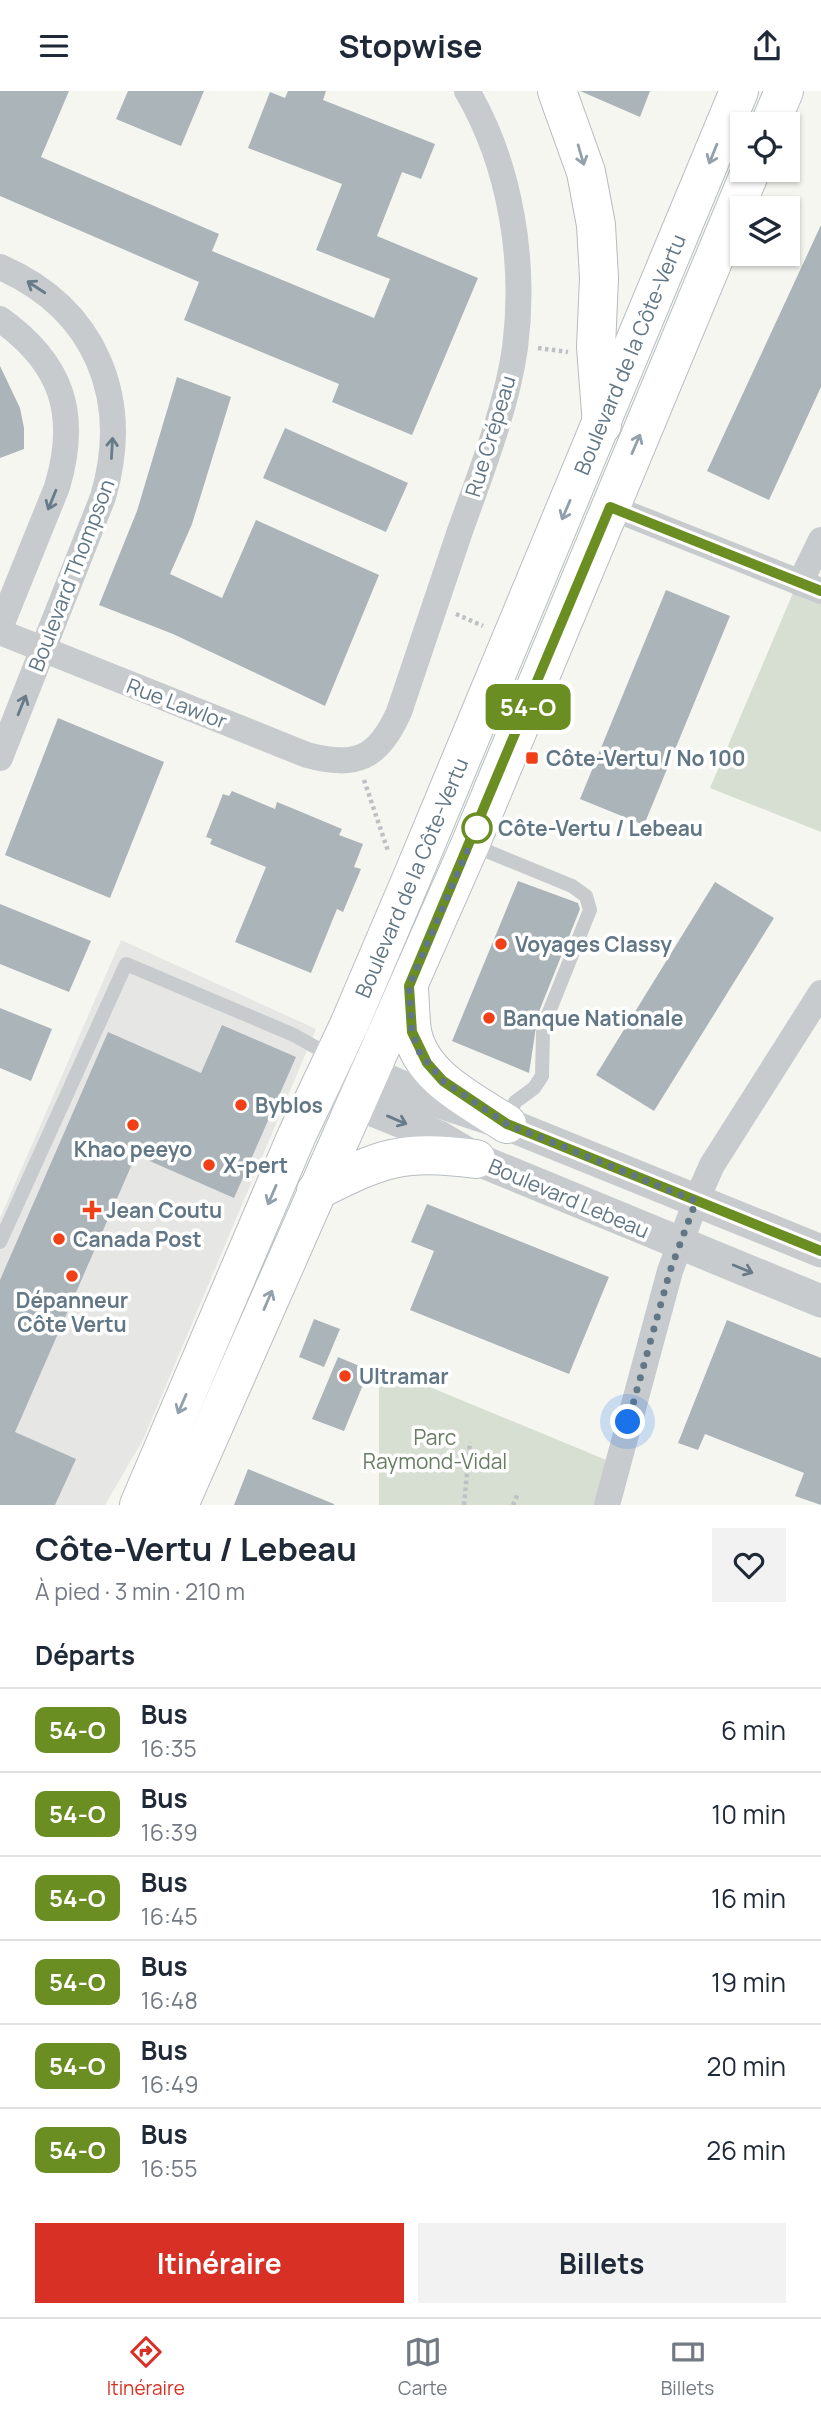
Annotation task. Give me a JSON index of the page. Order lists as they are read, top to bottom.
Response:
{
  "streets": {
    "main road": ["Boulevard de la Côte-Vertu"],
    "street": [
      "Rue Crépeau",
      "Boulevard Thompson",
      "Rue Lawlor",
      "Boulevard Lebeau"
    ]
  },
  "crossings": [
    ["Boulevard de la Côte-Vertu", "Boulevard Lebeau"],
    ["Rue Crépeau", "Rue Lawlor"],
    ["Boulevard Thompson", "Rue Lawlor"]
  ],
  "one_way": ["Boulevard Thompson"],
  "parks": ["Parc Raymond-Vidal"],
  "places": {
    "transit": ["Côte-Vertu / No 100"],
    "other": [
      "Côte-Vertu / Lebeau",
      "Voyages Classy",
      "Banque Nationale",
      "Byblos",
      "Khao peeyo",
      "X-pert",
      "Canada Post",
      "Dépanneur Côte Vertu",
      "Ultramar"
    ],
    "health": ["Jean Coutu"]
  },
  "lines": ["bus line 54-O"],
  "page": {
    "header": "Stopwise",
    "on_map": "54-O",
    "heading": [
      ["Côte-Vertu / Lebeau", "À pied · 3 min · 210 m"],
      "Départs"
    ],
    "list": [
      {
        "mark": "54-O",
        "name": "Bus",
        "note": "16:35",
        "value": "6 min"
      },
      {
        "mark": "54-O",
        "name": "Bus",
        "note": "16:39",
        "value": "10 min"
      },
      {
        "mark": "54-O",
        "name": "Bus",
        "note": "16:45",
        "value": "16 min"
      },
      {
        "mark": "54-O",
        "name": "Bus",
        "note": "16:48",
        "value": "19 min"
      },
      {
        "mark": "54-O",
        "name": "Bus",
        "note": "16:49",
        "value": "20 min"
      },
      {
        "mark": "54-O",
        "name": "Bus",
        "note": "16:55",
        "value": "26 min"
      }
    ],
    "buttons": ["Itinéraire", "Billets"],
    "tabs": ["Itinéraire", "Carte", "Billets"]
  }
}
